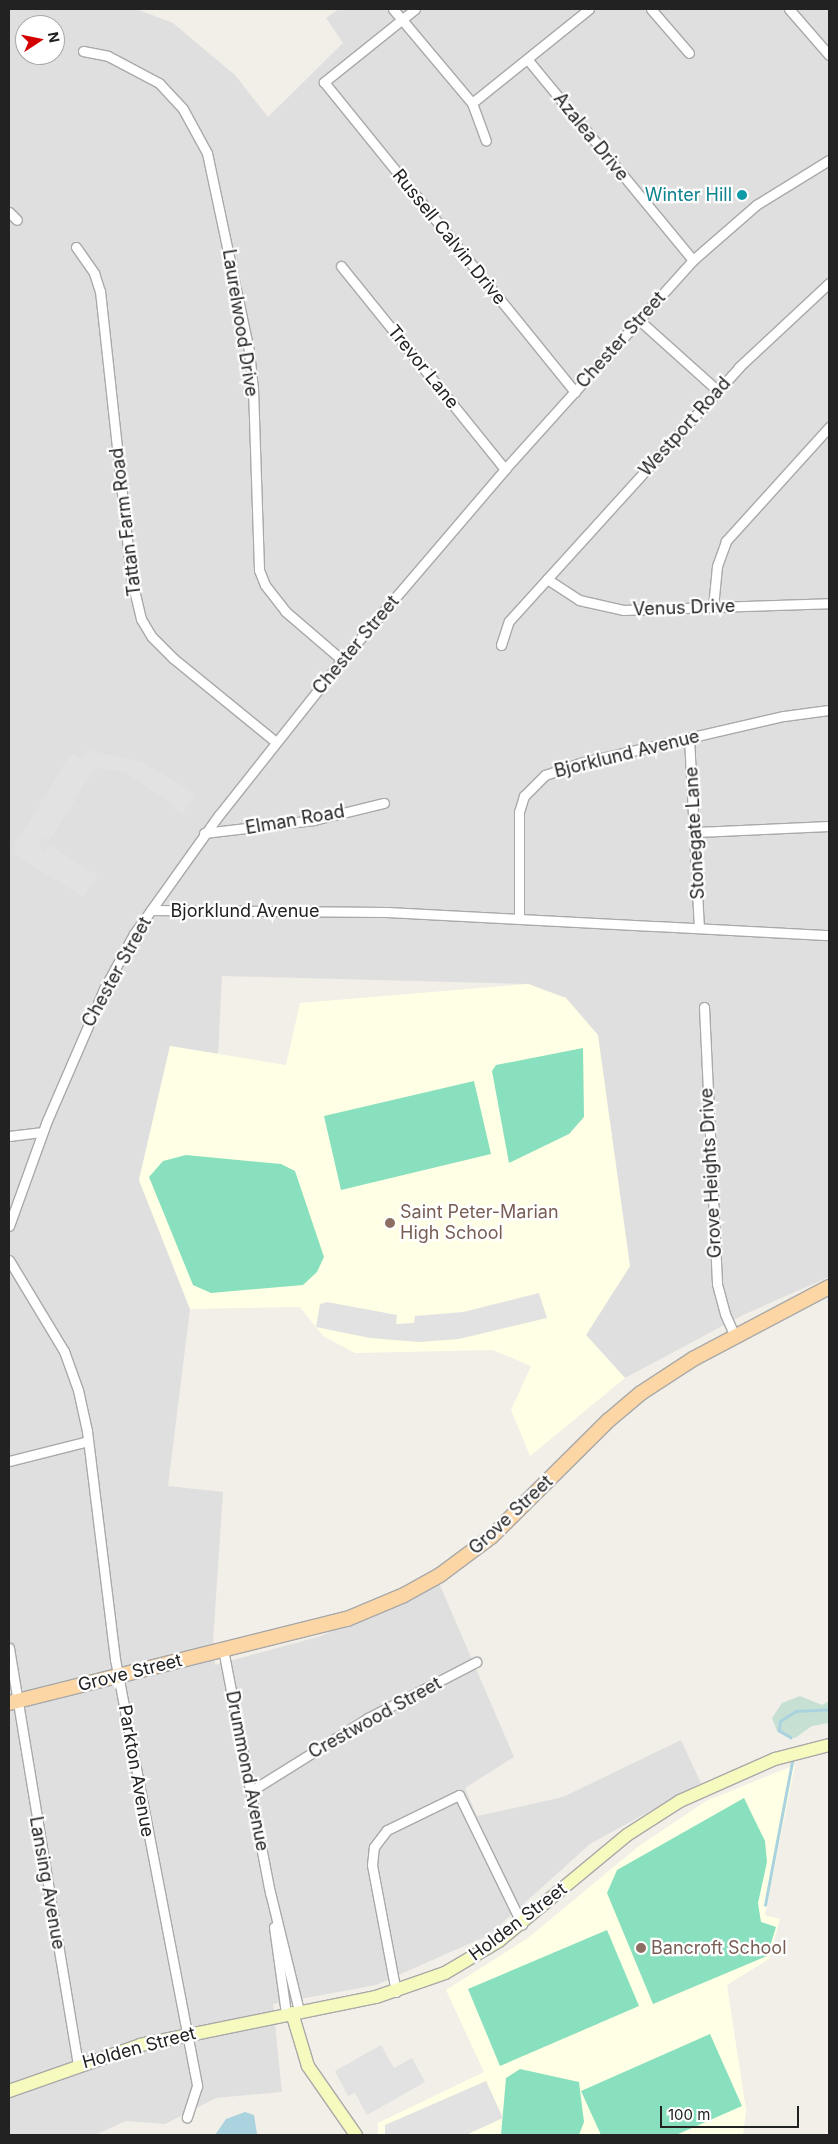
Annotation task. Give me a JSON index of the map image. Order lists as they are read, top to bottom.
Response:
{
  "streets": {
    "main road": ["Grove Street", "Holden Street"],
    "street": [
      "Azalea Drive",
      "Russell Calvin Drive",
      "Laurelwood Drive",
      "Chester Street",
      "Trevor Lane",
      "Westport Road",
      "Tattan Farm Road",
      "Venus Drive",
      "Bjorklund Avenue",
      "Elman Road",
      "Stonegate Lane",
      "Grove Heights Drive",
      "Crestwood Street",
      "Parkton Avenue",
      "Drummond Avenue",
      "Lansing Avenue"
    ]
  },
  "crossings": [
    ["Azalea Drive", "Chester Street"],
    ["Russell Calvin Drive", "Chester Street"],
    ["Laurelwood Drive", "Chester Street"],
    ["Chester Street", "Trevor Lane"],
    ["Chester Street", "Tattan Farm Road"],
    ["Chester Street", "Bjorklund Avenue"],
    ["Chester Street", "Elman Road"],
    ["Westport Road", "Venus Drive"],
    ["Bjorklund Avenue", "Stonegate Lane"],
    ["Grove Heights Drive", "Grove Street"],
    ["Grove Street", "Parkton Avenue"],
    ["Grove Street", "Drummond Avenue"],
    ["Grove Street", "Lansing Avenue"],
    ["Crestwood Street", "Drummond Avenue"],
    ["Parkton Avenue", "Holden Street"],
    ["Drummond Avenue", "Holden Street"],
    ["Lansing Avenue", "Holden Street"]
  ],
  "places": ["Winter Hill", "Saint Peter-Marian High School", "Bancroft School"],
  "scale_bar": "100 m",
  "north": "right"
}
